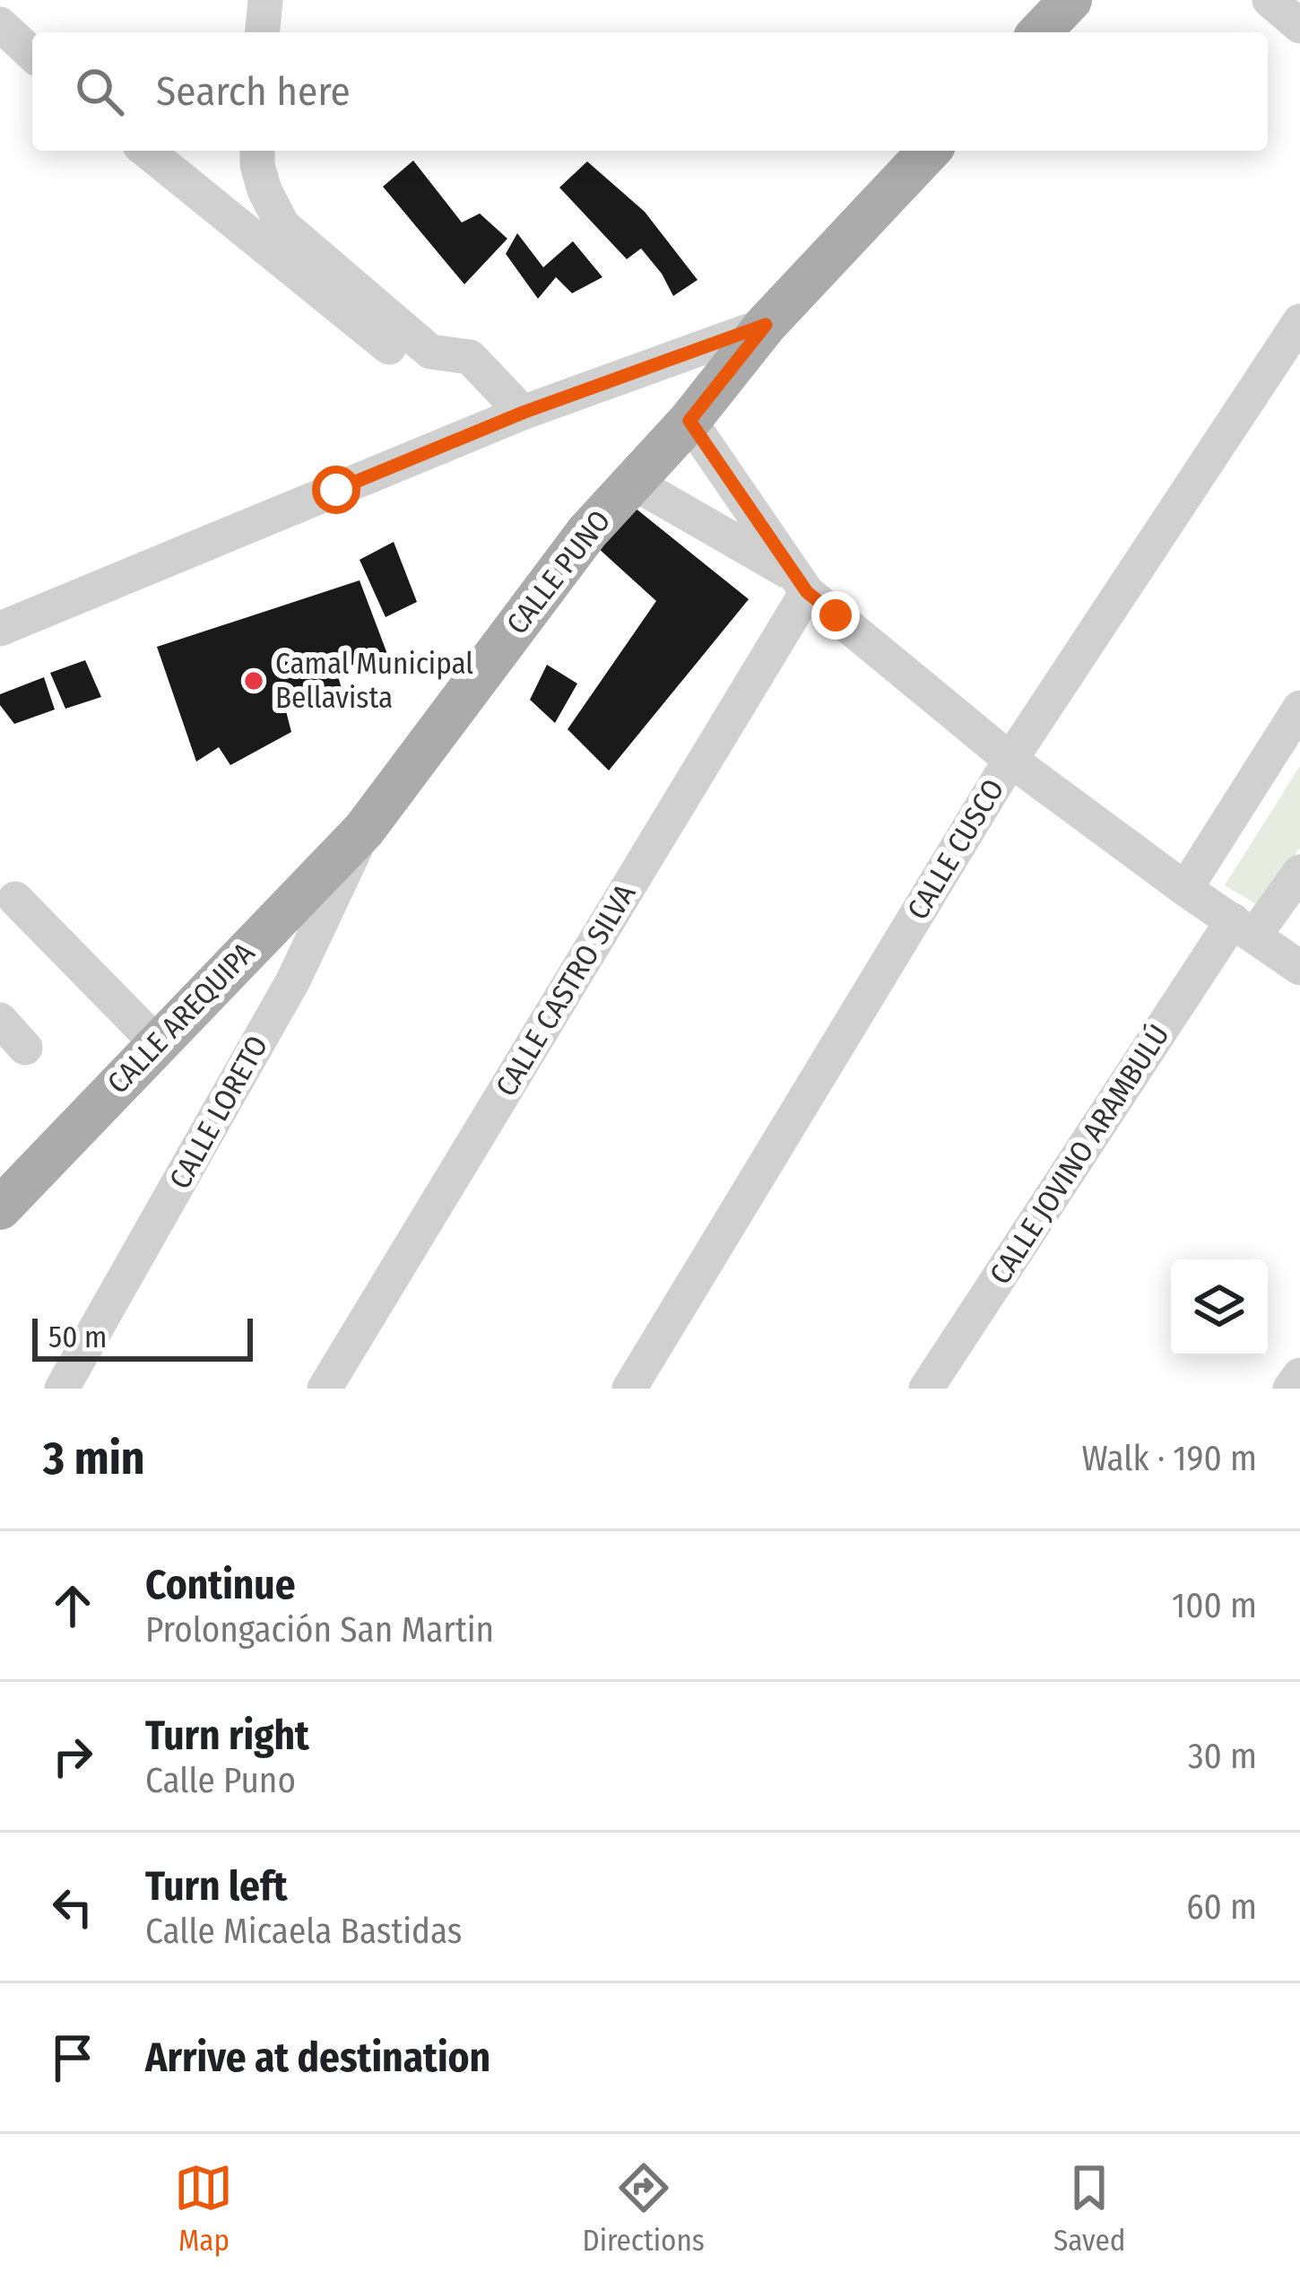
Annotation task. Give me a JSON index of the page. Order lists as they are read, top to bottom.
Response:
{
  "streets": {
    "main road": ["CALLE PUNO", "CALLE AREQUIPA"],
    "street": [
      "CALLE CUSCO",
      "CALLE CASTRO SILVA",
      "CALLE LORETO",
      "CALLE JOVINO ARAMBULÚ"
    ]
  },
  "crossings": [
    ["CALLE PUNO", "CALLE AREQUIPA"],
    ["CALLE PUNO", "CALLE LORETO"],
    ["CALLE AREQUIPA", "CALLE LORETO"]
  ],
  "places": ["Camal Municipal Bellavista"],
  "scale_bar": "50 m",
  "page": {
    "search": "Search here",
    "scale": "50 m",
    "heading": ["3 min", "Walk · 190 m"],
    "list": [
      ["Continue", "Prolongación San Martin", "100 m"],
      ["Turn right", "Calle Puno", "30 m"],
      ["Turn left", "Calle Micaela Bastidas", "60 m"],
      "Arrive at destination"
    ],
    "nav": ["Map", "Directions", "Saved"]
  }
}
